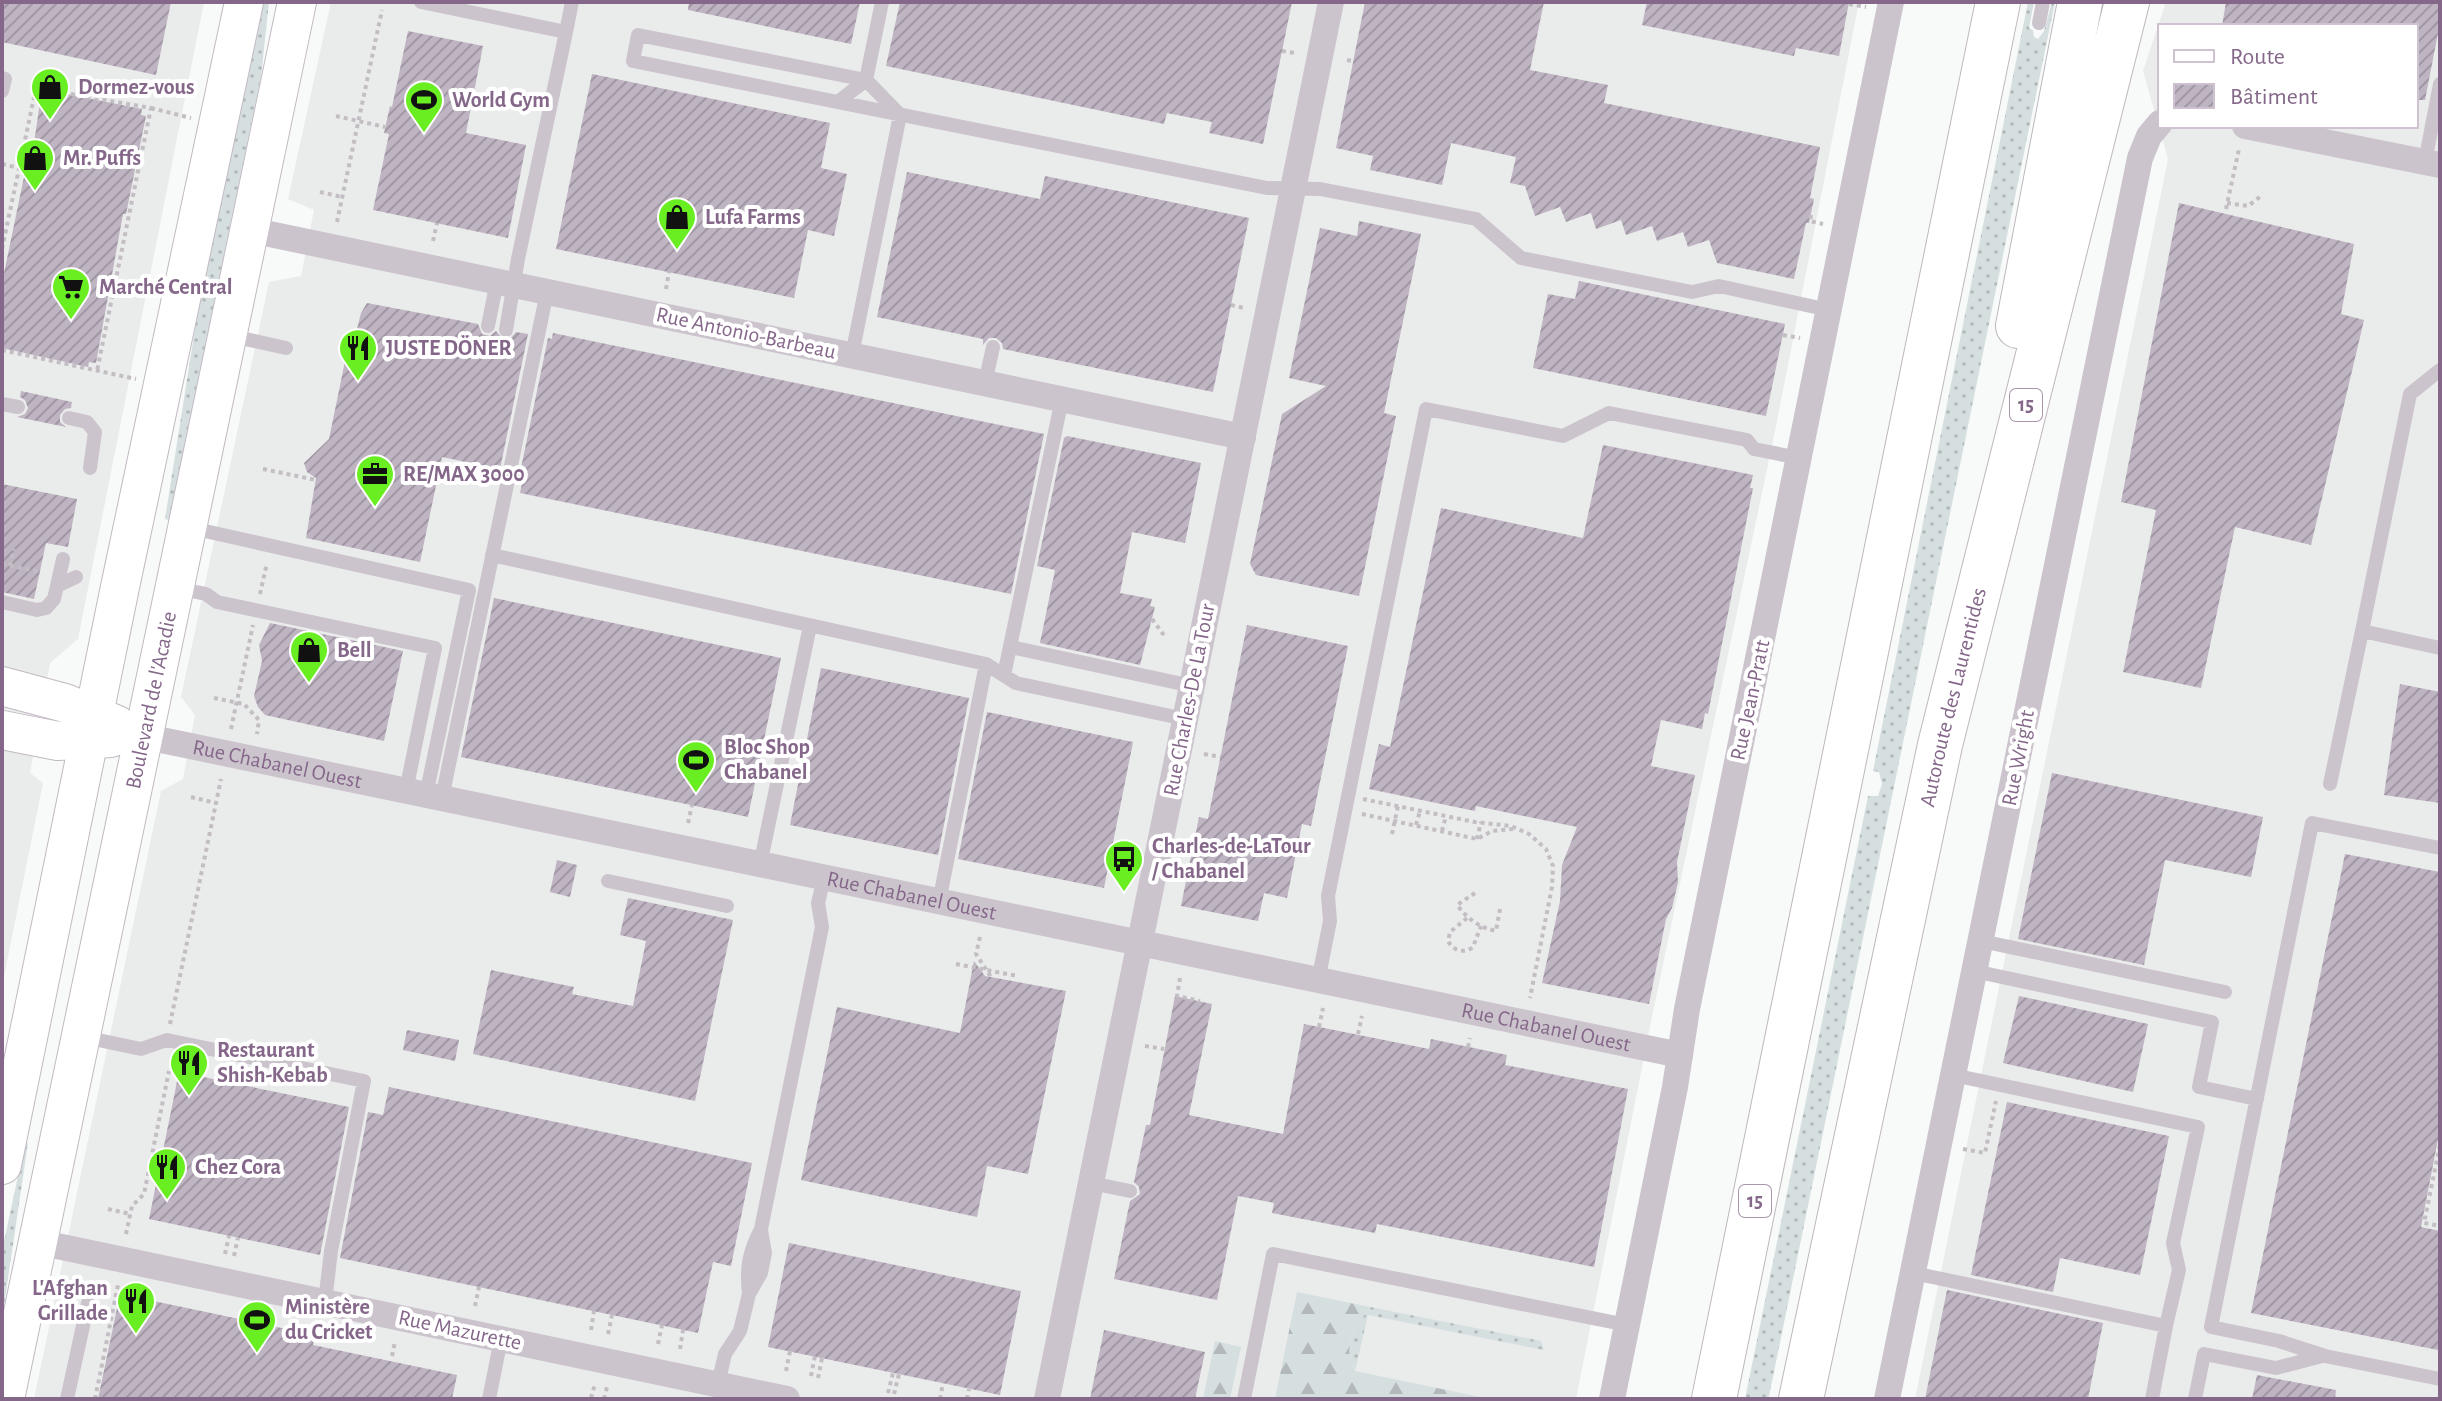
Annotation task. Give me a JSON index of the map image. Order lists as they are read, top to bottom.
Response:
{
  "streets": {
    "highway": ["15", "Autoroute des Laurentides"],
    "main road": ["Boulevard de l'Acadie", "Rue Chabanel Ouest"],
    "street": [
      "Rue Antonio-Barbeau",
      "Rue Charles-De La Tour",
      "Rue Jean-Pratt",
      "Rue Wright",
      "Rue Mazurette"
    ]
  },
  "crossings": [
    ["Rue Antonio-Barbeau", "Boulevard de l'Acadie"],
    ["Rue Antonio-Barbeau", "Rue Charles-De La Tour"],
    ["Boulevard de l'Acadie", "Rue Chabanel Ouest"],
    ["Boulevard de l'Acadie", "Rue Mazurette"],
    ["Rue Charles-De La Tour", "Rue Chabanel Ouest"],
    ["Rue Jean-Pratt", "Rue Chabanel Ouest"]
  ],
  "places": {
    "shop": [
      "Dormez-vous",
      "Mr. Puffs",
      "Lufa Farms",
      "Bell"
    ],
    "sports": ["World Gym", "Bloc Shop Chabanel", "Ministère du Cricket"],
    "supermarket": ["Marché Central"],
    "restaurant": [
      "JUSTE DÖNER",
      "Restaurant Shish-Kebab",
      "Chez Cora",
      "L'Afghan Grillade"
    ],
    "office": ["RE/MAX 3000"],
    "bus stop": ["Charles-de-LaTour / Chabanel"]
  },
  "legend": ["Route", "Bâtiment"]
}
